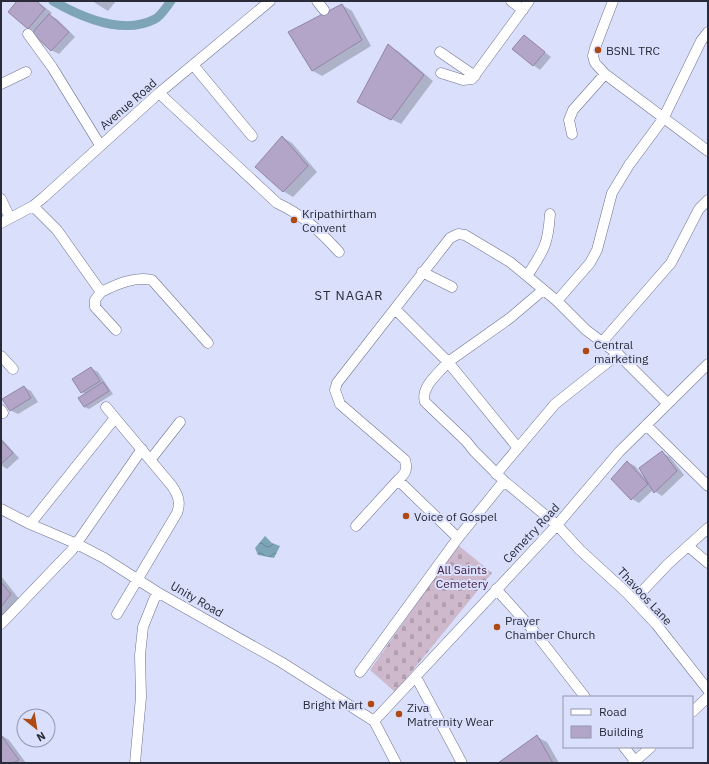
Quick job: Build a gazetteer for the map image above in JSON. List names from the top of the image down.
{
  "streets": {
    "street": [
      "Avenue Road",
      "Cemetry Road",
      "Thavoos Lane",
      "Unity Road"
    ]
  },
  "crossings": [
    ["Cemetry Road", "Thavoos Lane"],
    ["Cemetry Road", "Unity Road"]
  ],
  "districts": ["ST NAGAR"],
  "parks": ["All Saints Cemetery"],
  "places": [
    "BSNL TRC",
    "Kripathirtham Convent",
    "Central marketing",
    "Voice of Gospel",
    "Prayer Chamber Church",
    "Bright Mart",
    "Ziva Matrernity Wear"
  ],
  "legend": ["Road", "Building"],
  "north": "bottom right"
}
